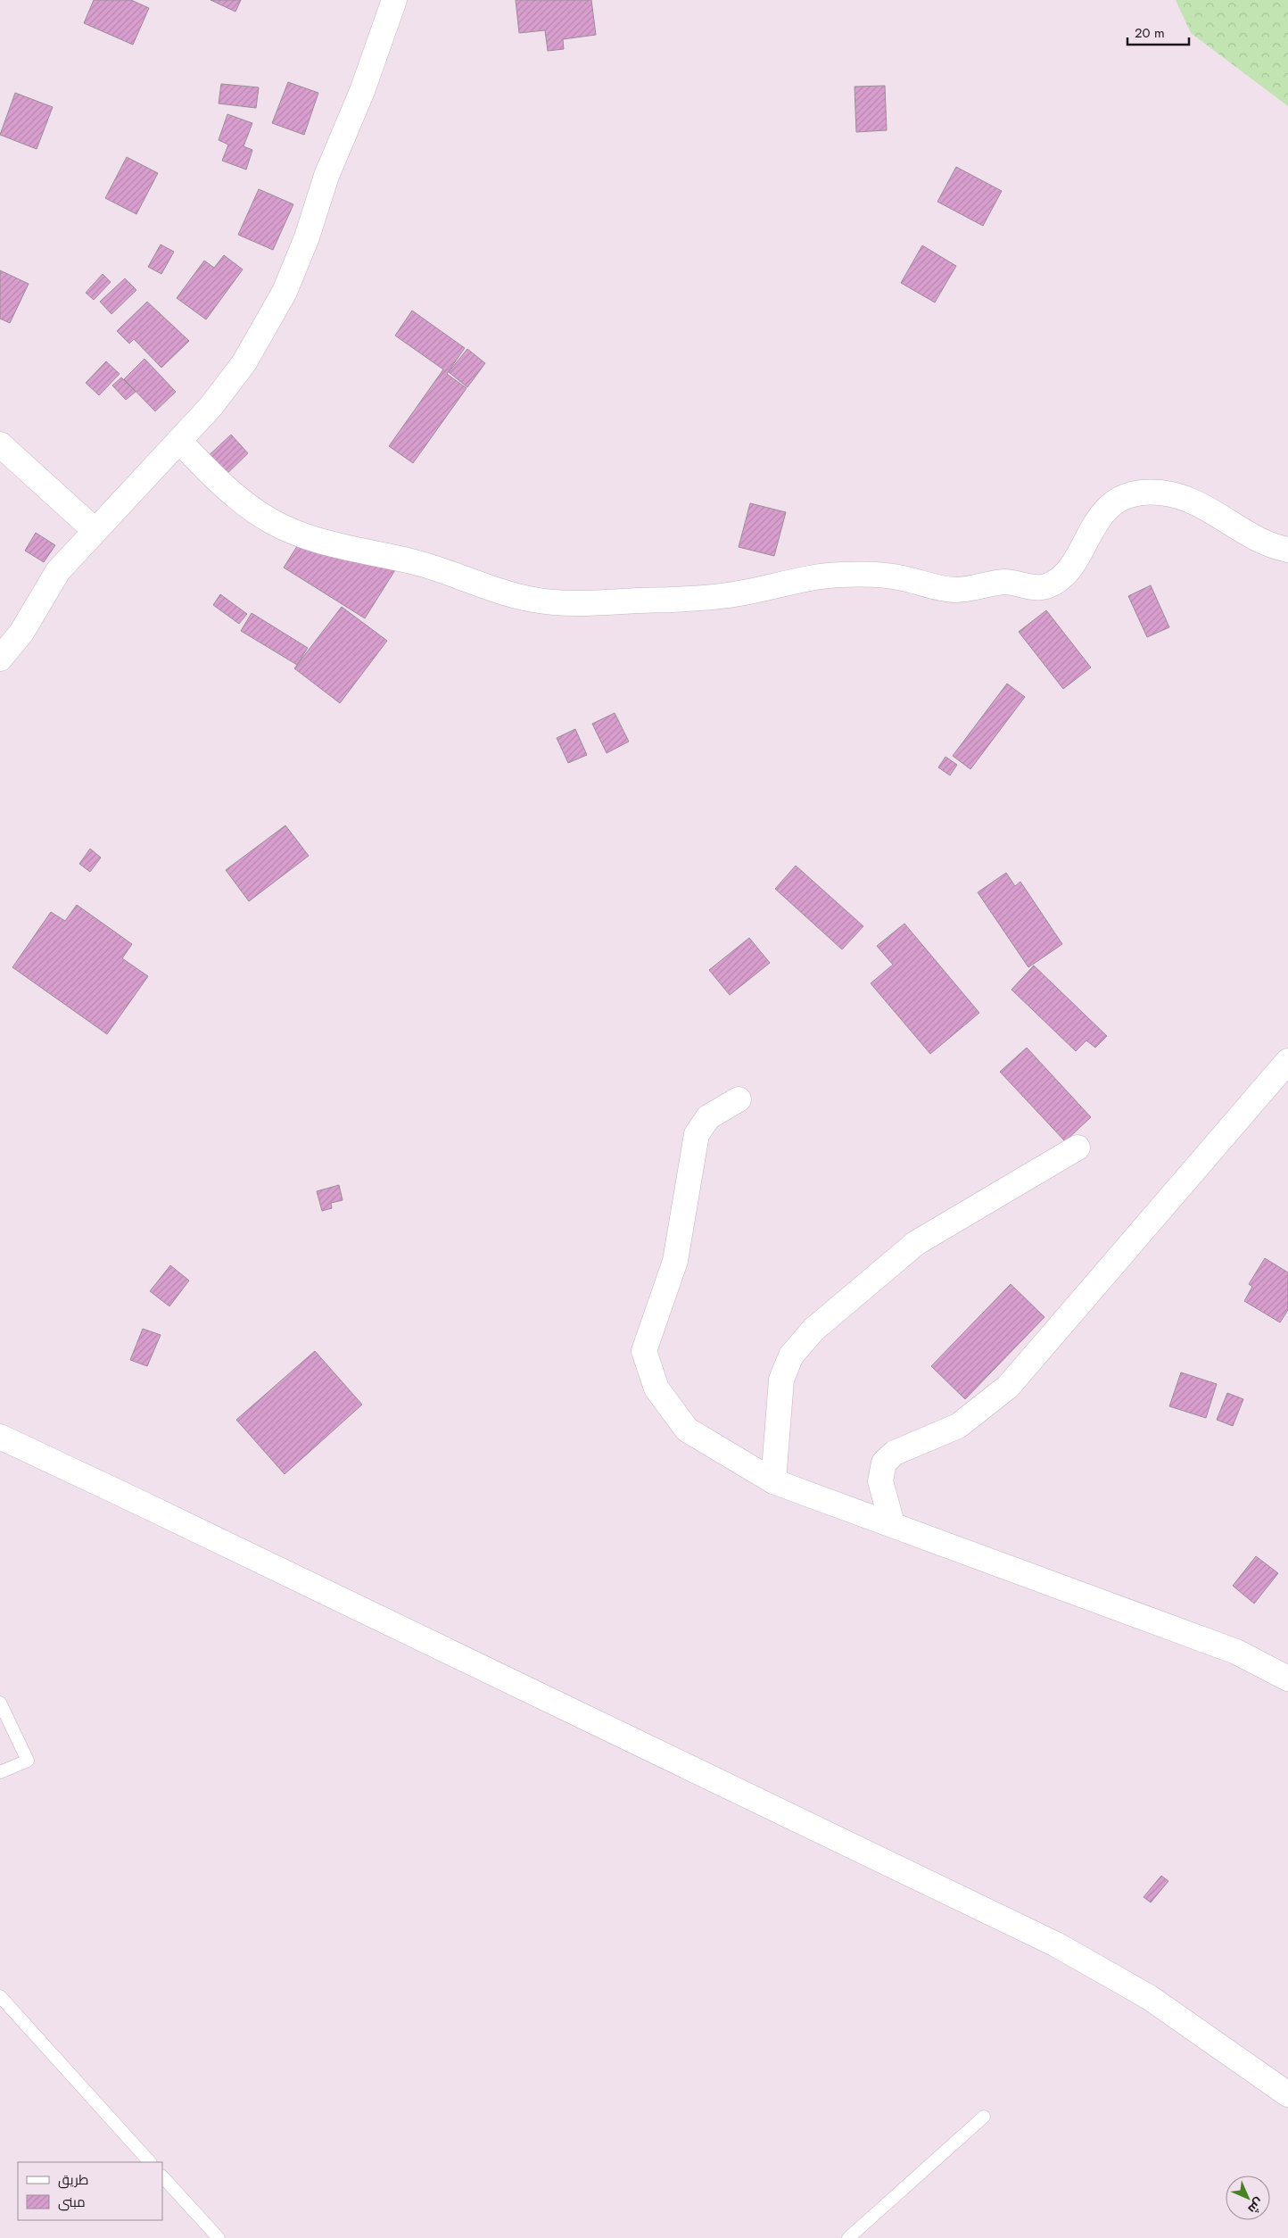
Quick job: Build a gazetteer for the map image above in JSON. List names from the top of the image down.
{
  "legend": ["طريق", "مبنى"],
  "scale_bar": "20 m",
  "north": "bottom right"
}
